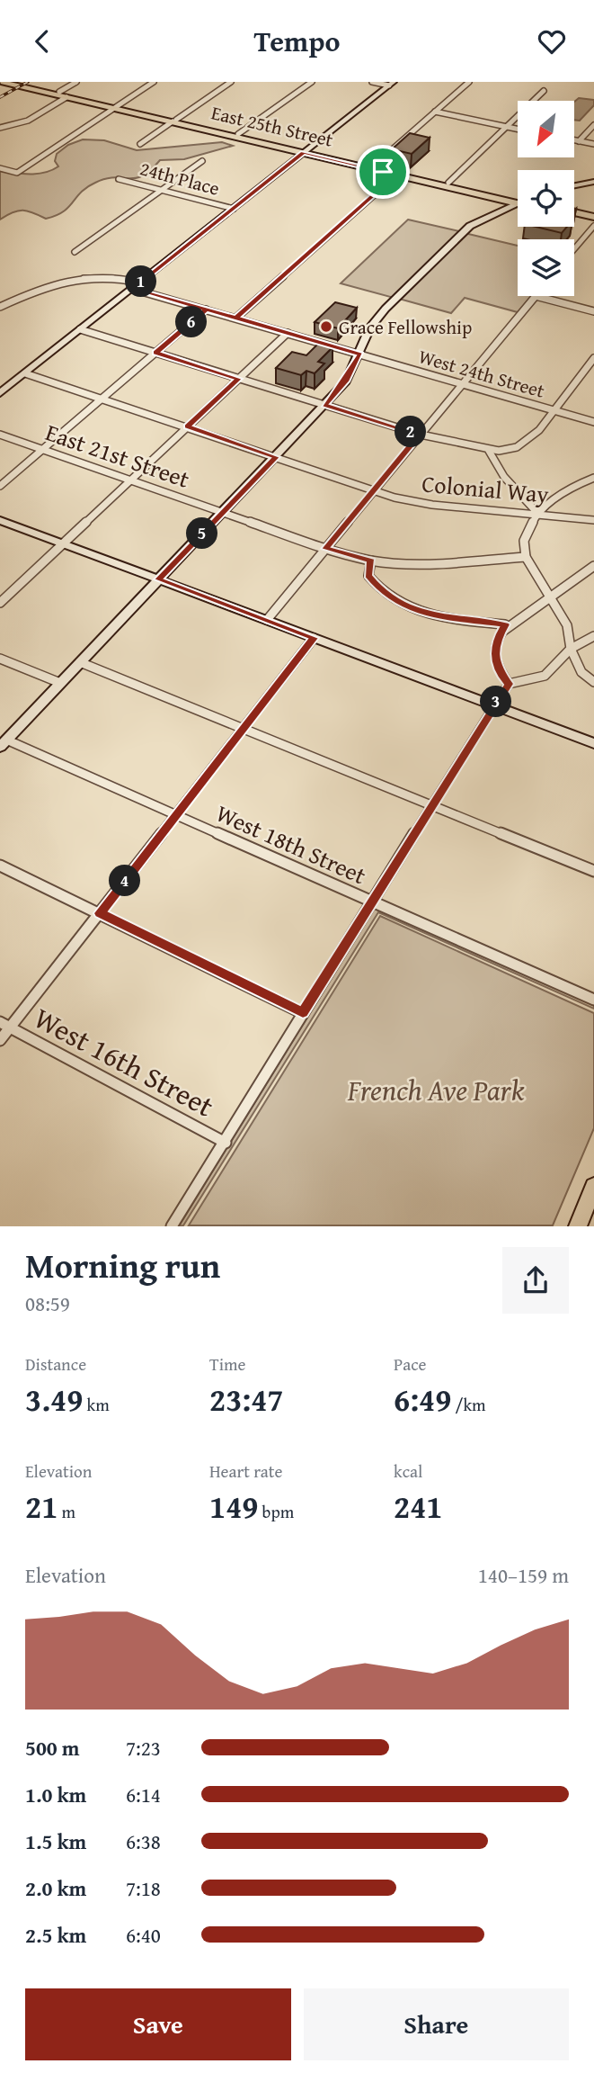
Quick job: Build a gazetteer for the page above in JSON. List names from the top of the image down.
{
  "streets": {
    "main road": ["East 25th Street"],
    "street": [
      "24th Place",
      "West 24th Street",
      "East 21st Street",
      "Colonial Way",
      "West 18th Street",
      "West 16th Street"
    ]
  },
  "parks": ["French Ave Park"],
  "places": ["Grace Fellowship"],
  "north": "bottom left",
  "page": {
    "header": "Tempo",
    "pins": [
      "1",
      "6",
      "2",
      "5",
      "3",
      "4"
    ],
    "heading": ["Morning run", "08:59"],
    "stats": [
      ["Distance", "3.49 km"],
      ["Time", "23:47"],
      ["Pace", "6:49 /km"],
      ["Elevation", "21 m"],
      ["Heart rate", "149 bpm"],
      ["kcal", "241"]
    ],
    "chart": ["Elevation", "140–159 m"],
    "list": [
      {
        "name": "500 m",
        "note": "7:23"
      },
      {
        "name": "1.0 km",
        "note": "6:14"
      },
      {
        "name": "1.5 km",
        "note": "6:38"
      },
      {
        "name": "2.0 km",
        "note": "7:18"
      },
      {
        "name": "2.5 km",
        "note": "6:40"
      }
    ],
    "buttons": ["Save", "Share"]
  }
}
